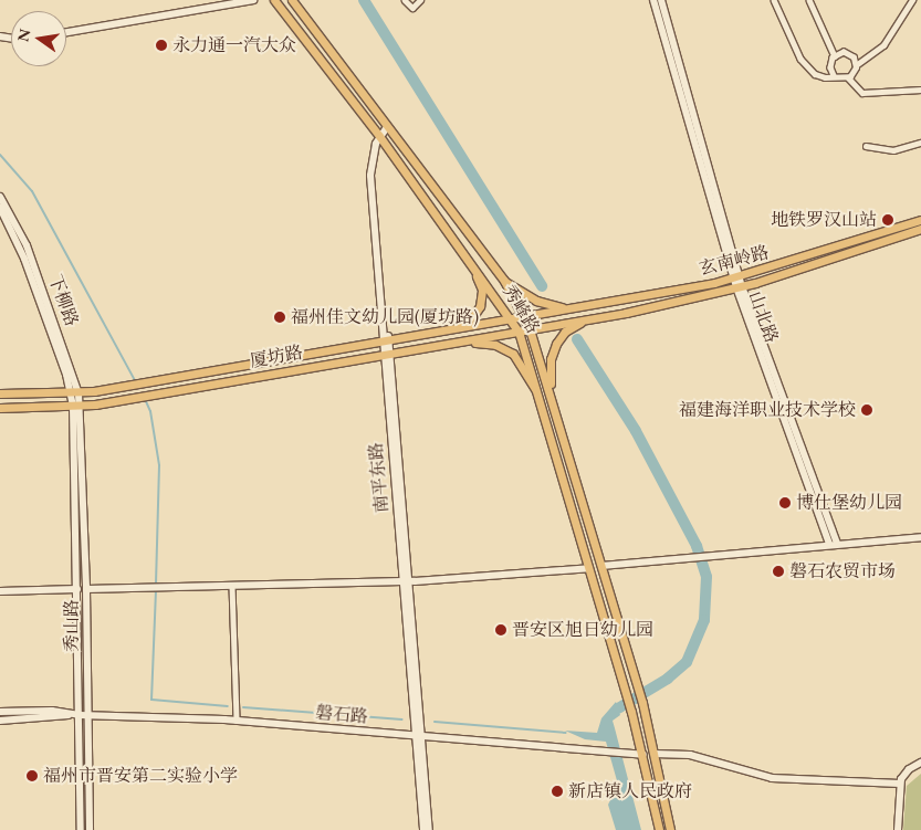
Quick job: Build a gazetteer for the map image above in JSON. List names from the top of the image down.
{
  "streets": {
    "main road": [
      "玄南岭路",
      "下柳路",
      "秀峰路",
      "山北路",
      "厦坊路",
      "南平东路",
      "秀山路",
      "磐石路"
    ]
  },
  "crossings": [
    ["玄南岭路", "山北路"],
    ["玄南岭路", "厦坊路"],
    ["下柳路", "厦坊路"],
    ["下柳路", "秀山路"],
    ["秀峰路", "厦坊路"],
    ["秀峰路", "南平东路"],
    ["秀峰路", "磐石路"],
    ["厦坊路", "南平东路"],
    ["南平东路", "磐石路"],
    ["秀山路", "磐石路"]
  ],
  "places": [
    "永力通一汽大众",
    "地铁罗汉山站",
    "福州佳文幼儿园(厦坊路)",
    "福建海洋职业技术学校",
    "博仕堡幼儿园",
    "磐石农贸市场",
    "晋安区旭日幼儿园",
    "福州市晋安第二实验小学",
    "新店镇人民政府"
  ],
  "north": "left"
}
